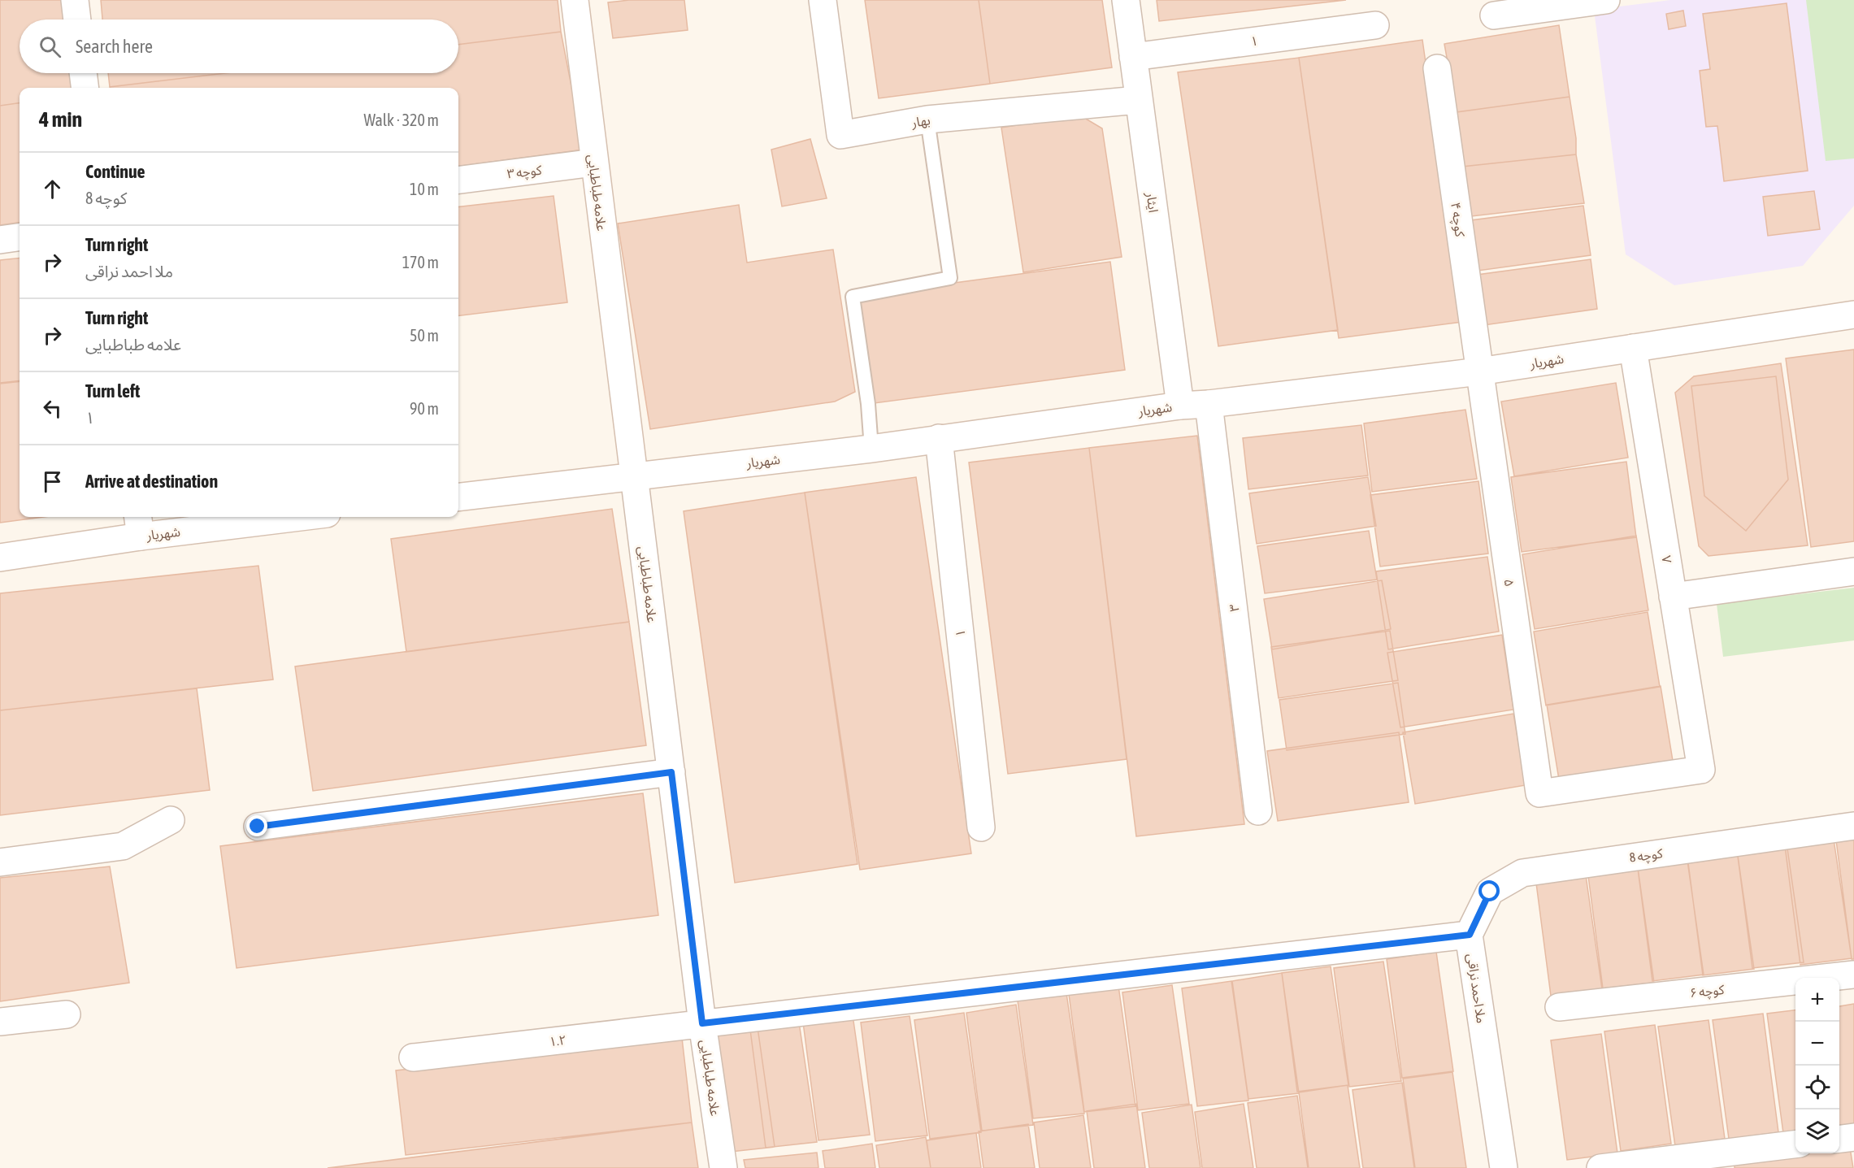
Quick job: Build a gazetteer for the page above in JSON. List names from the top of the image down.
{
  "streets": {
    "street": [
      "۱",
      "بهار",
      "کوچه ۳",
      "علامه طباطبایی",
      "ایثار",
      "کوچه ۴",
      "شهریار",
      "۷",
      "۵",
      "۳",
      "کوچه 8",
      "ملا احمد نراقی",
      "کوچه ۶",
      "۱.۲"
    ]
  },
  "crossings": [
    ["۱", "ایثار"],
    ["۱", "شهریار"],
    ["بهار", "ایثار"],
    ["کوچه ۳", "علامه طباطبایی"],
    ["علامه طباطبایی", "شهریار"],
    ["علامه طباطبایی", "ملا احمد نراقی"],
    ["علامه طباطبایی", "۱.۲"],
    ["ایثار", "شهریار"],
    ["کوچه ۴", "شهریار"],
    ["کوچه ۴", "۵"],
    ["شهریار", "۷"],
    ["شهریار", "۵"],
    ["شهریار", "۳"],
    ["۷", "۵"],
    ["کوچه 8", "ملا احمد نراقی"],
    ["ملا احمد نراقی", "۱.۲"]
  ],
  "page": {
    "search": "Search here",
    "heading": ["4 min", "Walk · 320 m"],
    "list": [
      ["Continue", "کوچه 8", "10 m"],
      ["Turn right", "ملا احمد نراقی", "170 m"],
      ["Turn right", "علامه طباطبایی", "50 m"],
      ["Turn left", "۱", "90 m"],
      "Arrive at destination"
    ],
    "map_buttons": ["+", "−"]
  }
}
